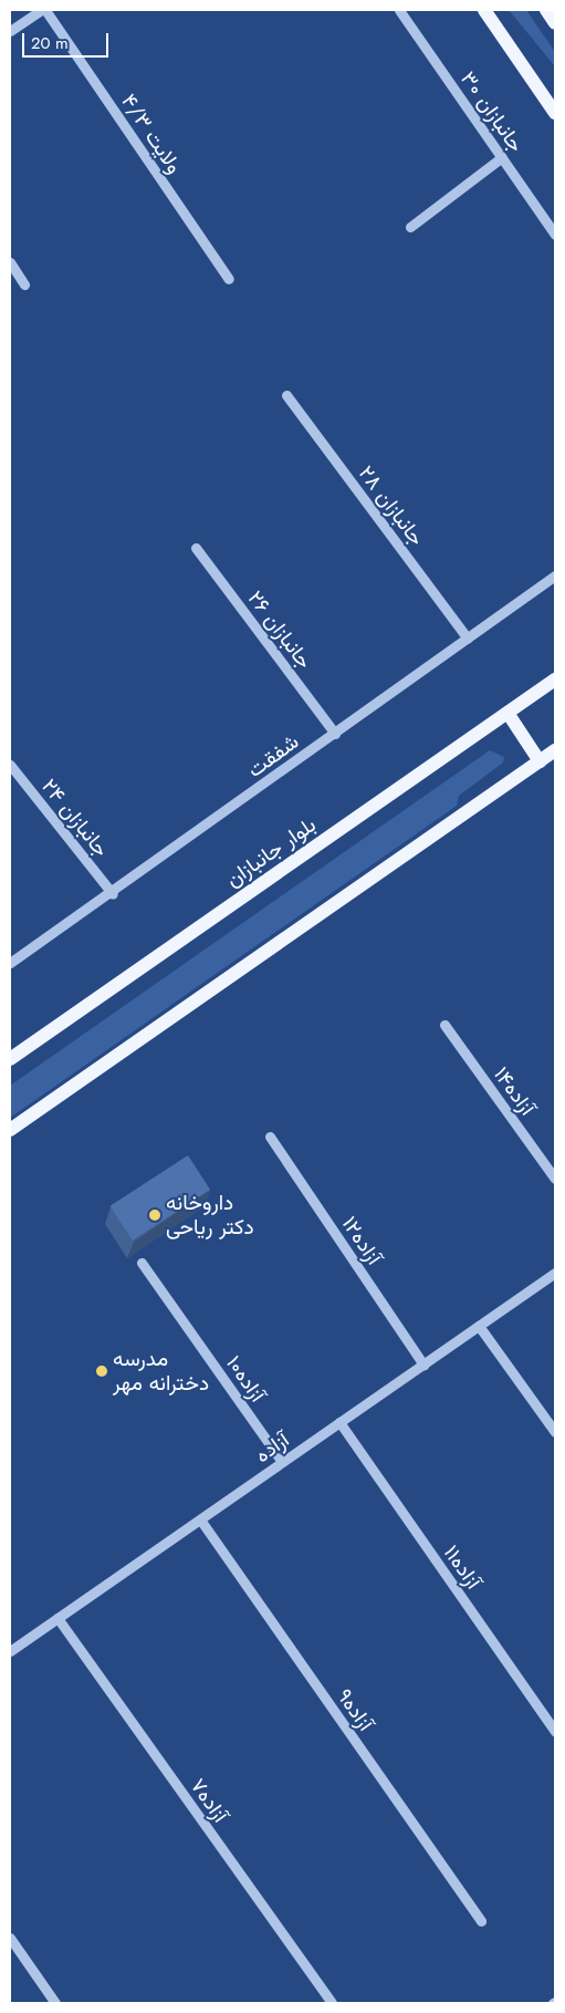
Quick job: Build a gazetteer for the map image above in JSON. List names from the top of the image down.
{
  "streets": {
    "main road": ["بلوار جانبازان"],
    "street": [
      "جانبازان ۳۰",
      "ولایت ۴/۳",
      "جانبازان ۲۸",
      "جانبازان ۲۶",
      "شفقت",
      "جانبازان ۲۴",
      "آزاده۱۴",
      "آزاده۱۲",
      "آزاده۱۰",
      "آزاده",
      "آزاده۱۱",
      "آزاده۹",
      "آزاده۷"
    ]
  },
  "crossings": [
    ["جانبازان ۲۸", "شفقت"],
    ["جانبازان ۲۶", "شفقت"],
    ["شفقت", "جانبازان ۲۴"],
    ["آزاده۱۲", "آزاده"],
    ["آزاده۱۰", "آزاده"],
    ["آزاده", "آزاده۱۱"],
    ["آزاده", "آزاده۹"],
    ["آزاده", "آزاده۷"]
  ],
  "places": ["داروخانه دکتر ریاحی", "مدرسه دخترانه مهر"],
  "scale_bar": "20 m"
}
